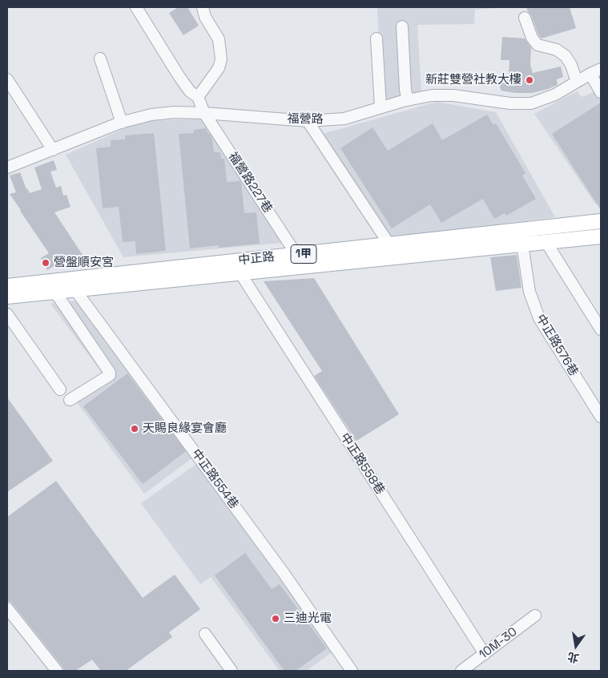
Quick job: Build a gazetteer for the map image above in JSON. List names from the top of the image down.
{
  "streets": {
    "main road": ["1甲", "中正路"],
    "street": [
      "福營路",
      "福營路227巷",
      "中正路576巷",
      "中正路558巷",
      "中正路554巷",
      "10M-30"
    ]
  },
  "crossings": [
    ["福營路", "福營路227巷"],
    ["福營路227巷", "中正路"],
    ["中正路", "中正路576巷"],
    ["中正路", "中正路558巷"],
    ["中正路", "中正路554巷"],
    ["中正路558巷", "10M-30"]
  ],
  "places": [
    "新莊雙營社教大樓",
    "營盤順安宮",
    "天賜良緣宴會廳",
    "三迪光電"
  ],
  "north": "bottom"
}
